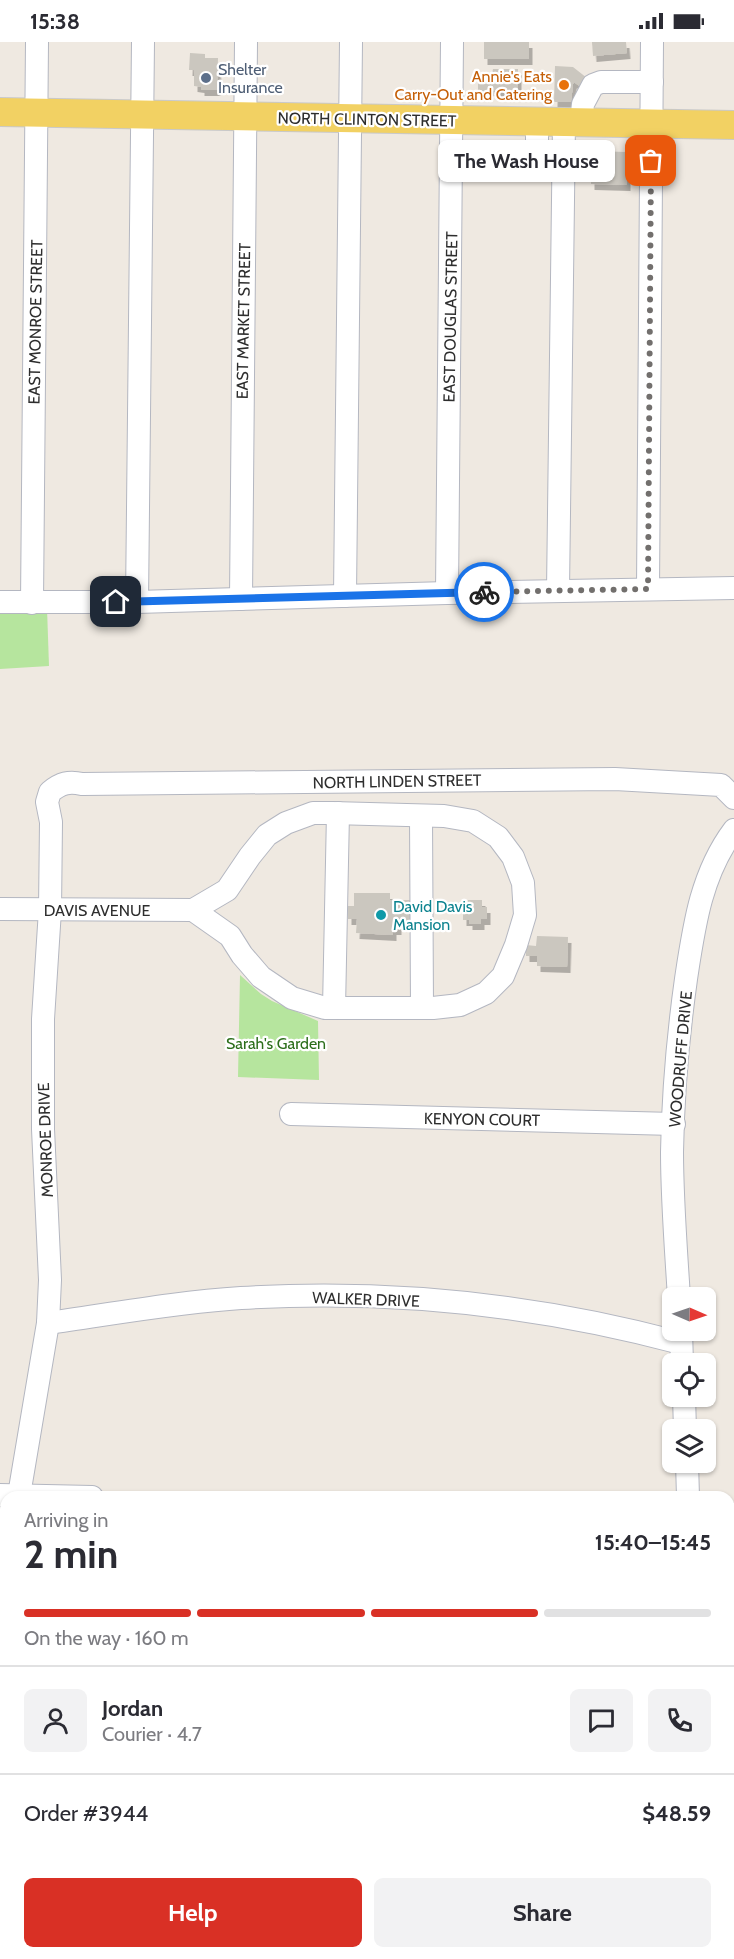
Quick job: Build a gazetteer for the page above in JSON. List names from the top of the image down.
{
  "streets": {
    "main road": ["NORTH CLINTON STREET"],
    "street": [
      "EAST DOUGLAS STREET",
      "EAST MARKET STREET",
      "EAST MONROE STREET",
      "NORTH LINDEN STREET",
      "DAVIS AVENUE",
      "WOODRUFF DRIVE",
      "KENYON COURT",
      "MONROE DRIVE",
      "WALKER DRIVE"
    ]
  },
  "crossings": [
    ["NORTH CLINTON STREET", "EAST DOUGLAS STREET"],
    ["NORTH CLINTON STREET", "EAST MARKET STREET"],
    ["NORTH CLINTON STREET", "EAST MONROE STREET"],
    ["NORTH LINDEN STREET", "MONROE DRIVE"],
    ["DAVIS AVENUE", "MONROE DRIVE"],
    ["WOODRUFF DRIVE", "KENYON COURT"],
    ["MONROE DRIVE", "WALKER DRIVE"]
  ],
  "parks": ["Sarah's Garden"],
  "places": [
    "Shelter Insurance",
    "Annie's Eats Carry-Out and Catering",
    "The Wash House",
    "David Davis Mansion"
  ],
  "north": "right",
  "page": {
    "status": "15:38",
    "bubble": "The Wash House",
    "heading": ["2 min", "Arriving in", "15:40–15:45"],
    "panel": [
      "Jordan",
      "Courier · 4.7",
      "Order #3944",
      "$48.59"
    ],
    "bar": "On the way · 160 m",
    "buttons": ["Help", "Share"]
  }
}
